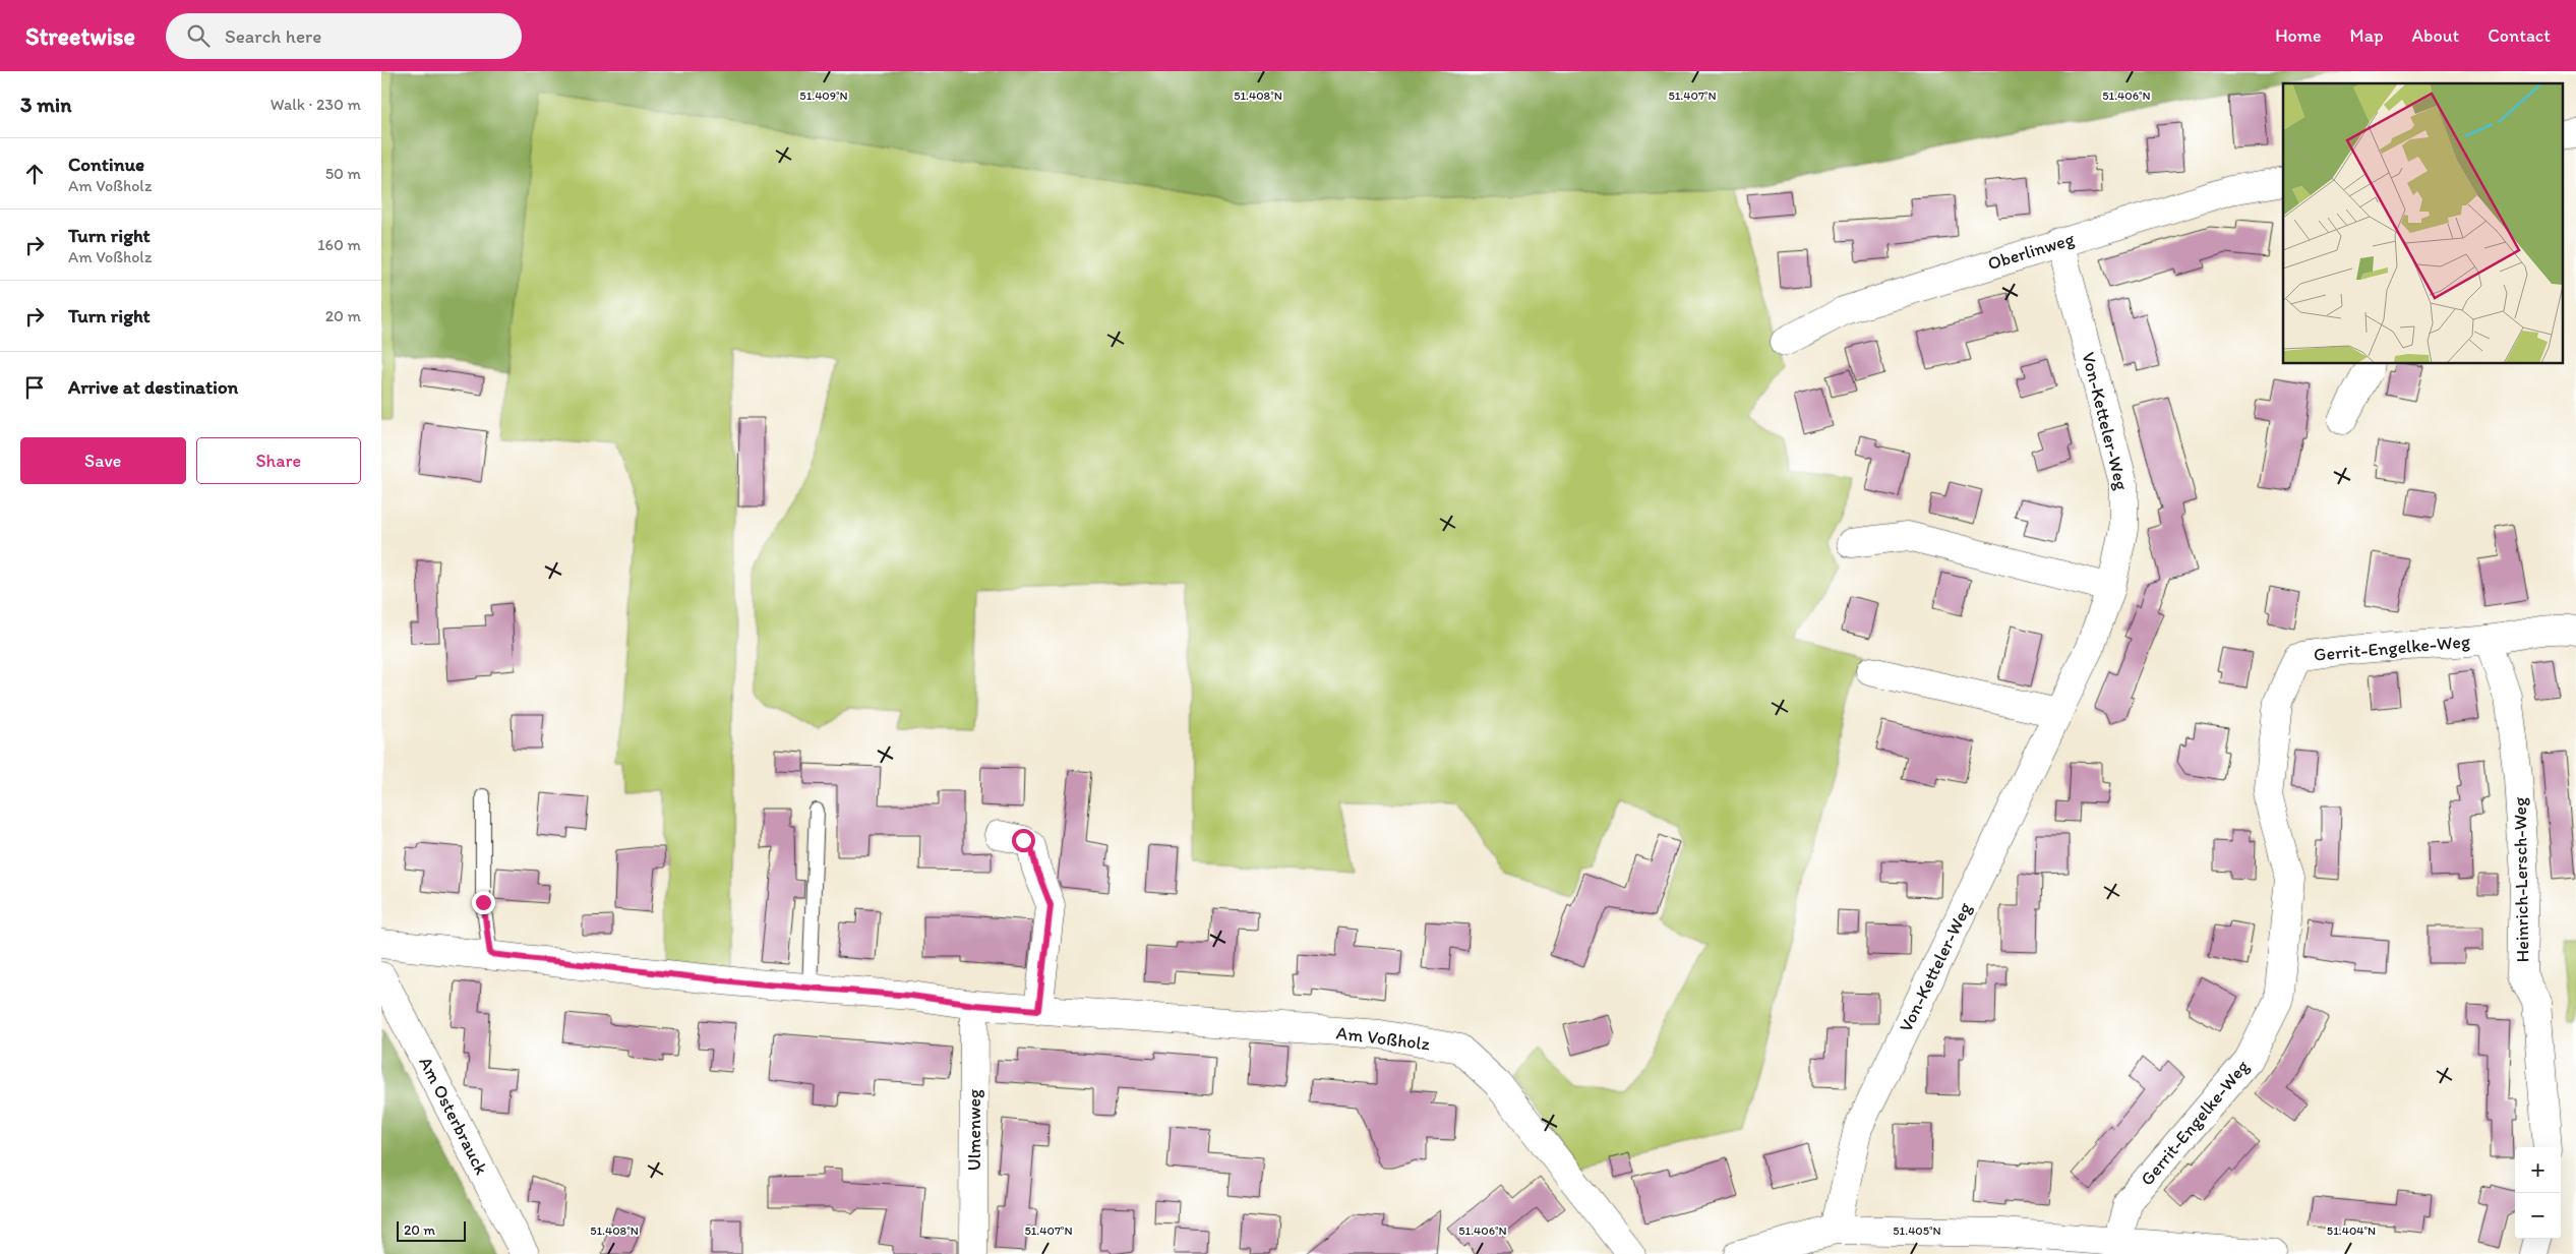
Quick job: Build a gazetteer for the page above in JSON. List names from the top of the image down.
{
  "streets": {
    "street": [
      "Oberlinweg",
      "Von-Ketteler-Weg",
      "Gerrit-Engelke-Weg",
      "Heinrich-Lersch-Weg",
      "Am Voßholz",
      "Am Osterbrauck",
      "Ulmenweg"
    ]
  },
  "crossings": [
    ["Oberlinweg", "Von-Ketteler-Weg"],
    ["Gerrit-Engelke-Weg", "Heinrich-Lersch-Weg"],
    ["Am Voßholz", "Ulmenweg"]
  ],
  "scale_bar": "20 m",
  "page": {
    "header": "Streetwise",
    "search": "Search here",
    "nav": [
      "Home",
      "Map",
      "About",
      "Contact"
    ],
    "heading": ["3 min", "Walk · 230 m"],
    "list": [
      ["Continue", "Am Voßholz", "50 m"],
      ["Turn right", "Am Voßholz", "160 m"],
      ["Turn right", "20 m"],
      "Arrive at destination"
    ],
    "buttons": ["Save", "Share"],
    "map_buttons": ["+", "−"],
    "scale": "20 m"
  },
  "coordinates": [
    "51.409°N",
    "51.408°N",
    "51.407°N",
    "51.406°N",
    "51.405°N",
    "51.404°N"
  ]
}
